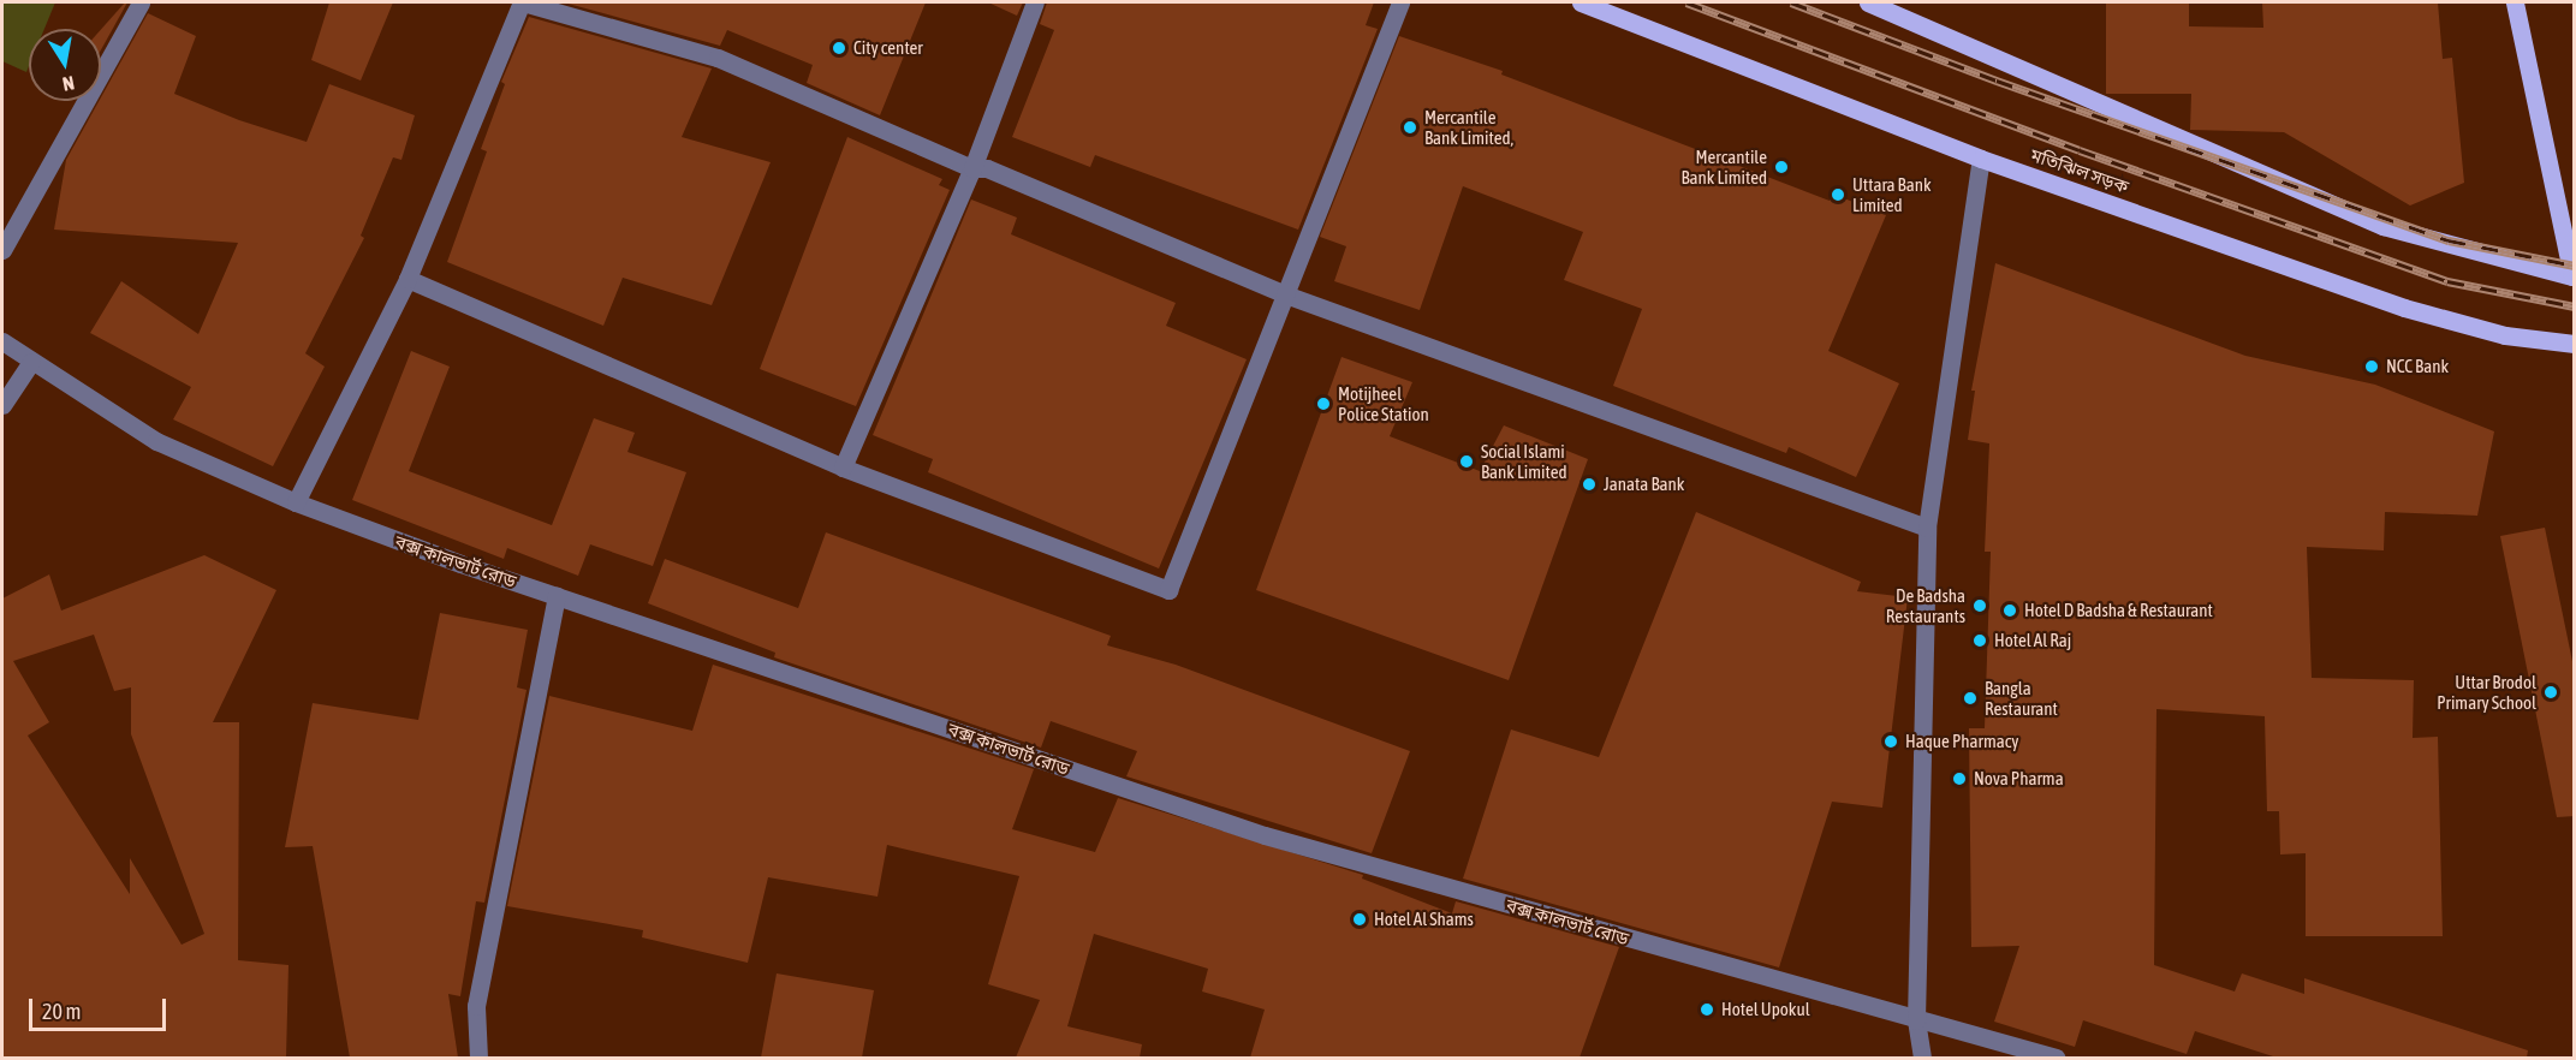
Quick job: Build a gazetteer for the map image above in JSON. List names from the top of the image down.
{
  "streets": {
    "main road": ["মতিঝিল সড়ক"],
    "street": ["বক্স কালভার্ট রোড"]
  },
  "places": [
    "City center",
    "Mercantile Bank Limited,",
    "Mercantile Bank Limited",
    "Uttara Bank Limited",
    "NCC Bank",
    "Motijheel Police Station",
    "Social Islami Bank Limited",
    "Janata Bank",
    "De Badsha Restaurants",
    "Hotel D Badsha & Restaurant",
    "Hotel Al Raj",
    "Uttar Brodol Primary School",
    "Bangla Restaurant",
    "Haque Pharmacy",
    "Nova Pharma",
    "Hotel Al Shams",
    "Hotel Upokul"
  ],
  "scale_bar": "20 m",
  "north": "bottom"
}
